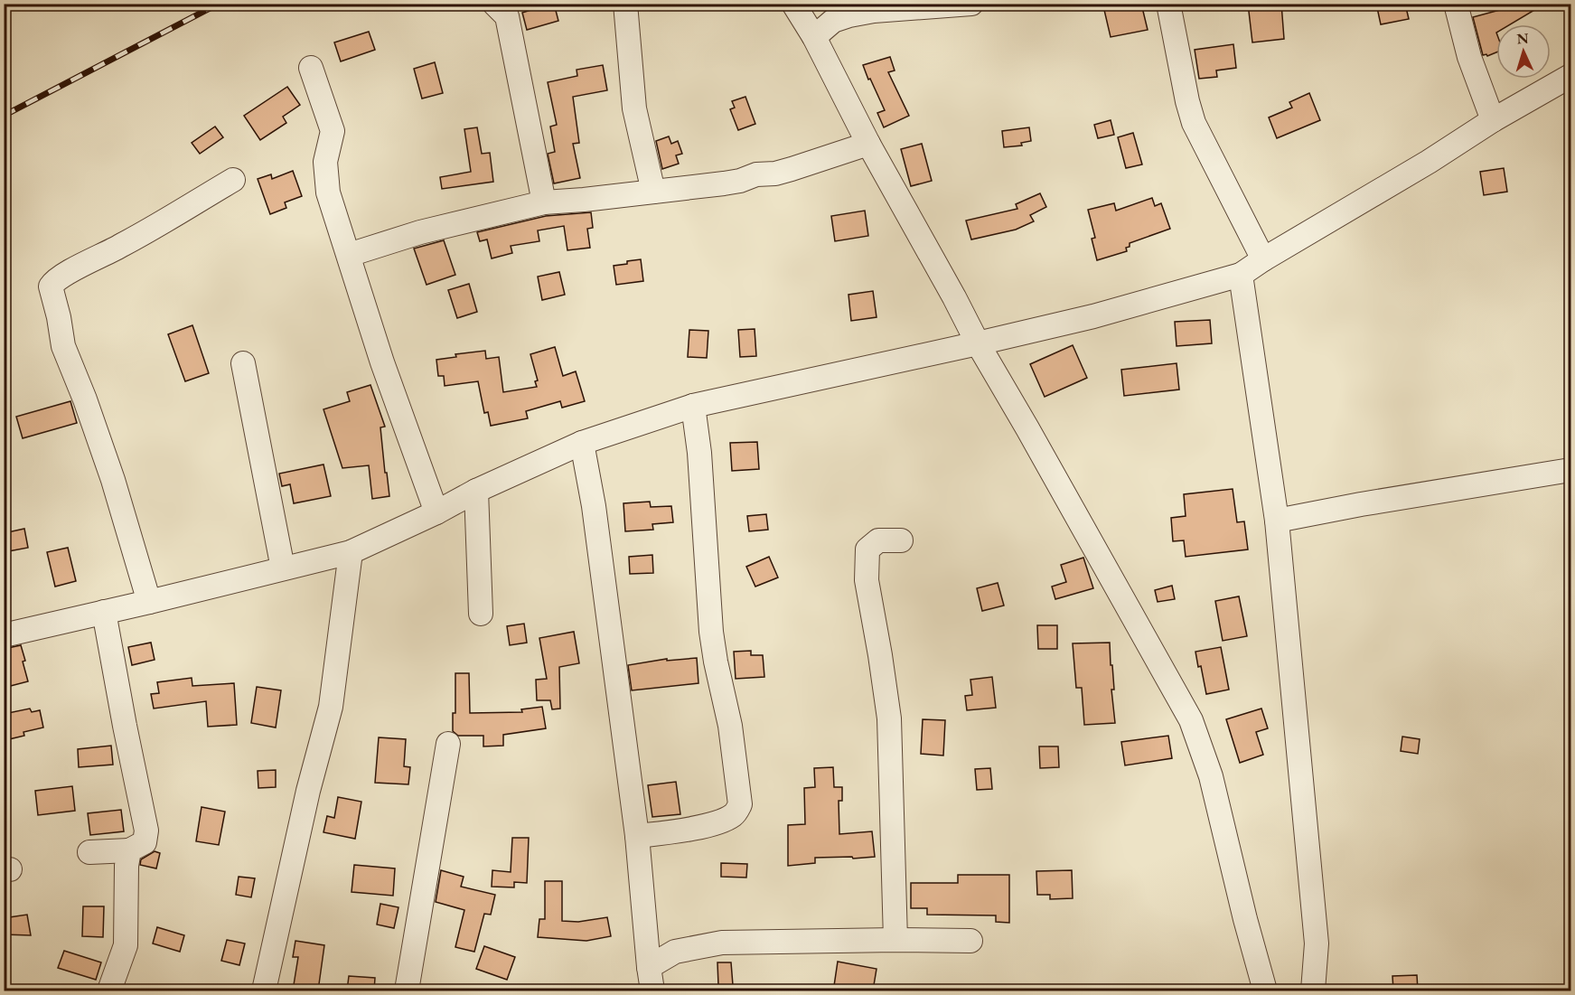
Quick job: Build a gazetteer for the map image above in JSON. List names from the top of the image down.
{
  "north": "top"
}
